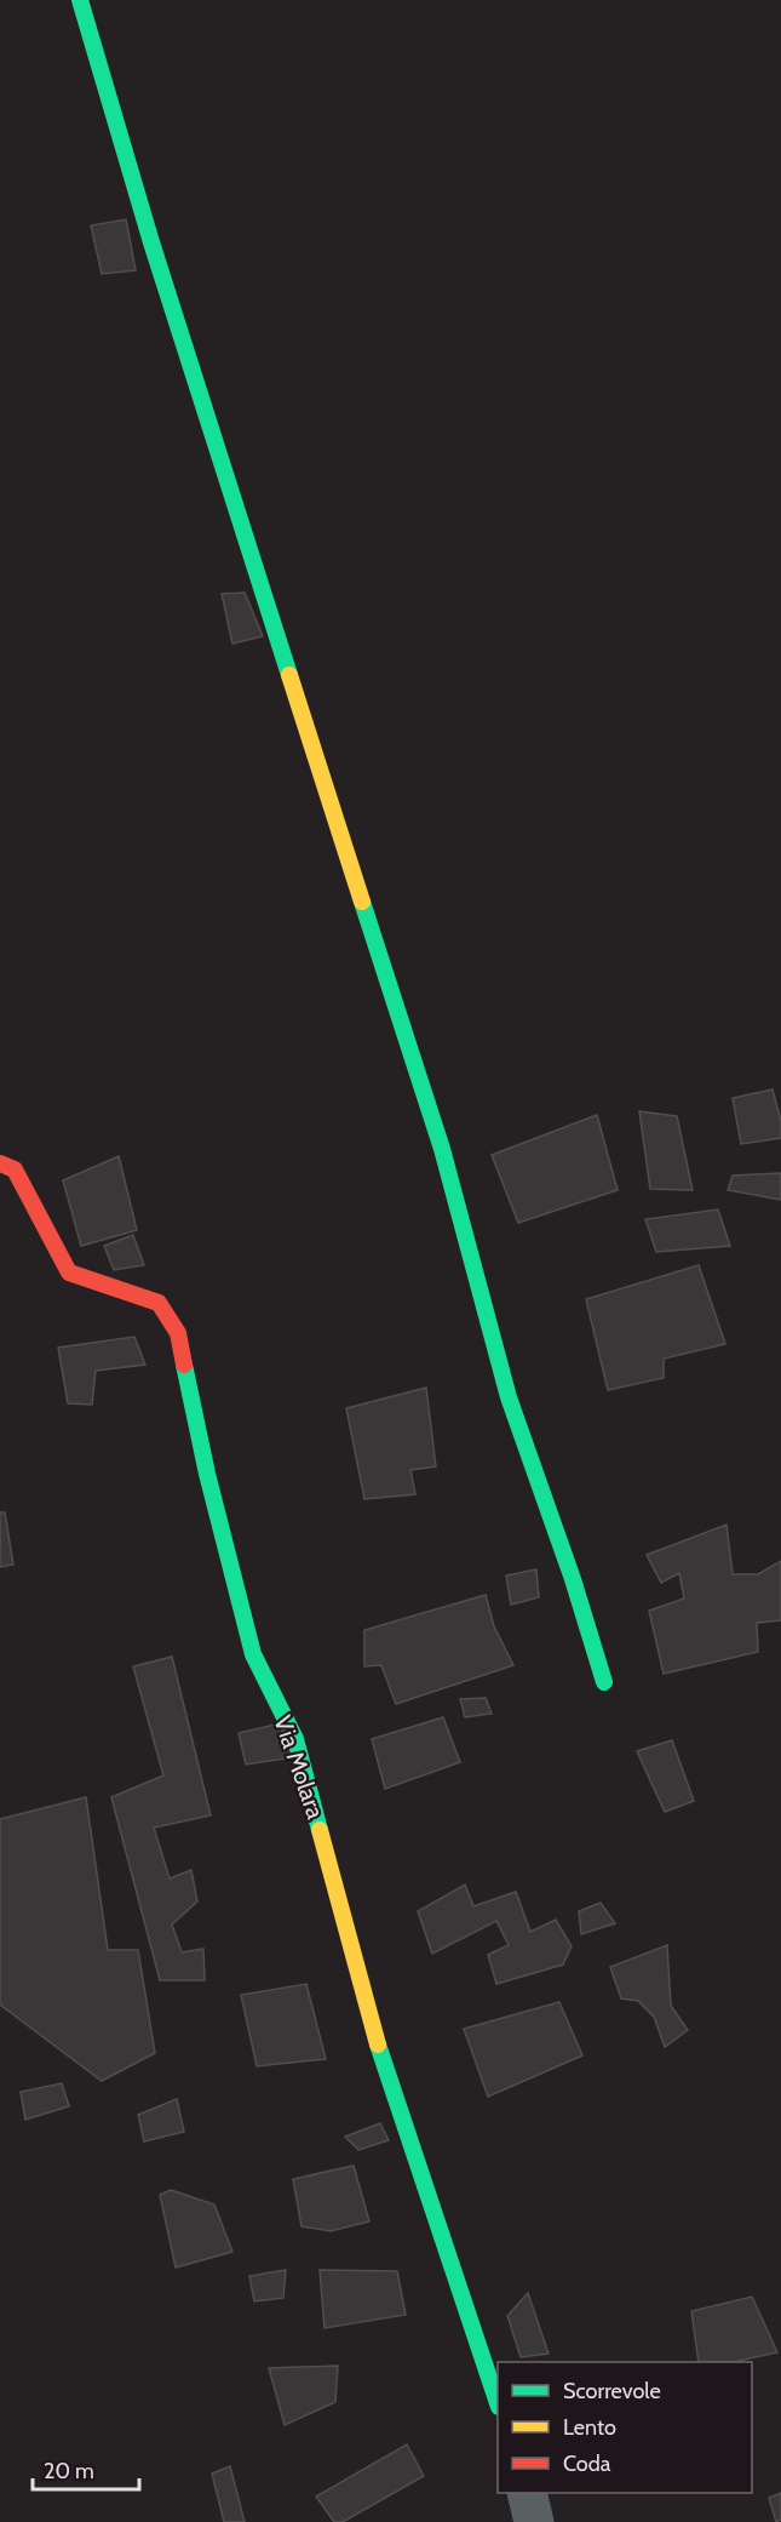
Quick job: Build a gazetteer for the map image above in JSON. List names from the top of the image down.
{
  "streets": {
    "street": ["Via Molara"]
  },
  "legend": ["Scorrevole", "Lento", "Coda"],
  "scale_bar": "20 m"
}
